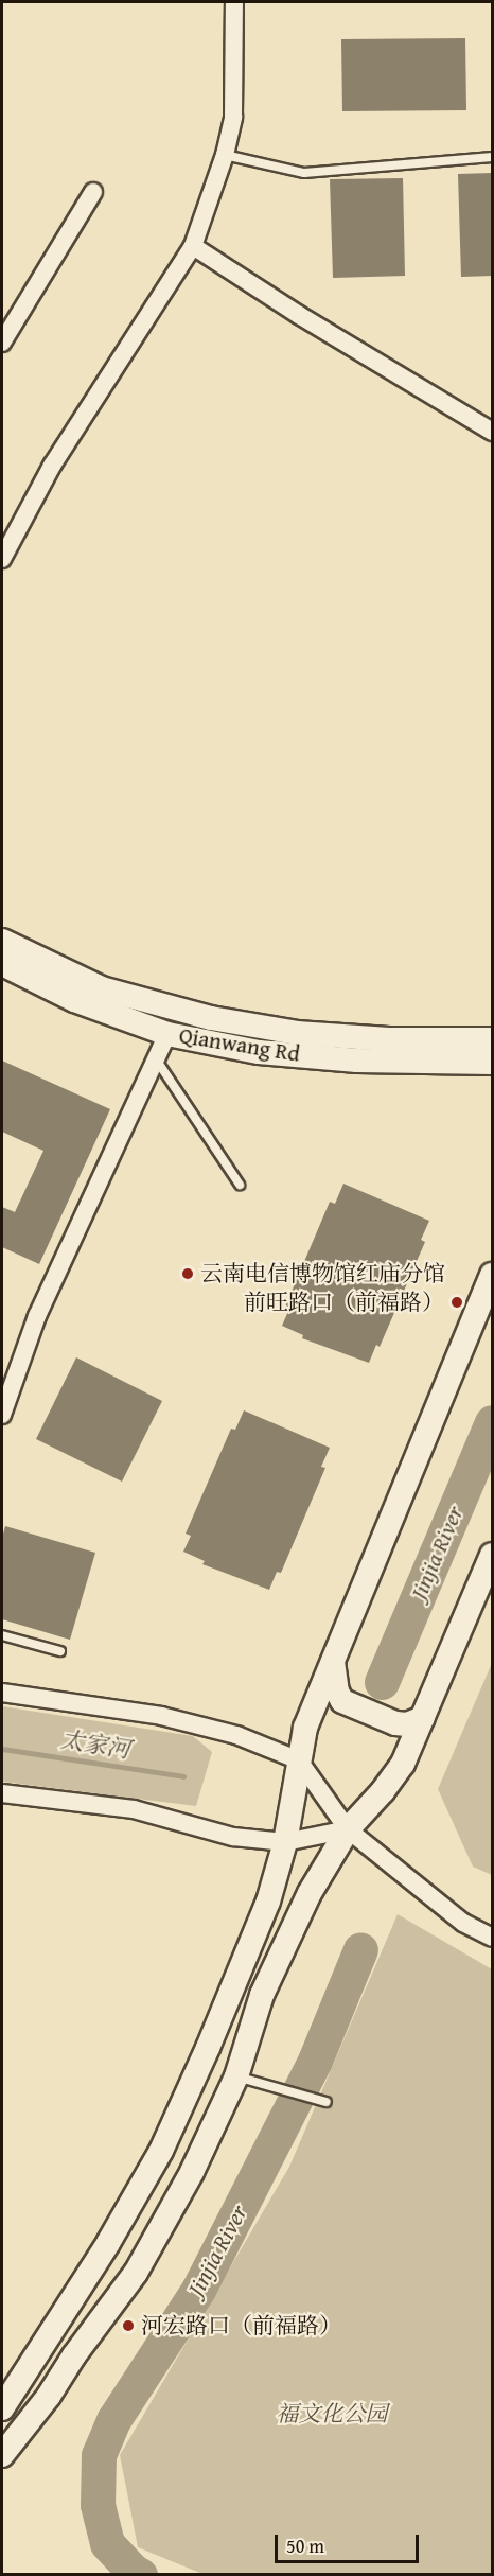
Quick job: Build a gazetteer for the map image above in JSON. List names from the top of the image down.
{
  "streets": {
    "street": ["Qianwang Rd"]
  },
  "water": ["Jinjia River", "太家河"],
  "parks": ["福文化公园"],
  "places": ["云南电信博物馆红庙分馆", "前旺路口（前福路）", "河宏路口（前福路）"],
  "scale_bar": "50 m"
}
